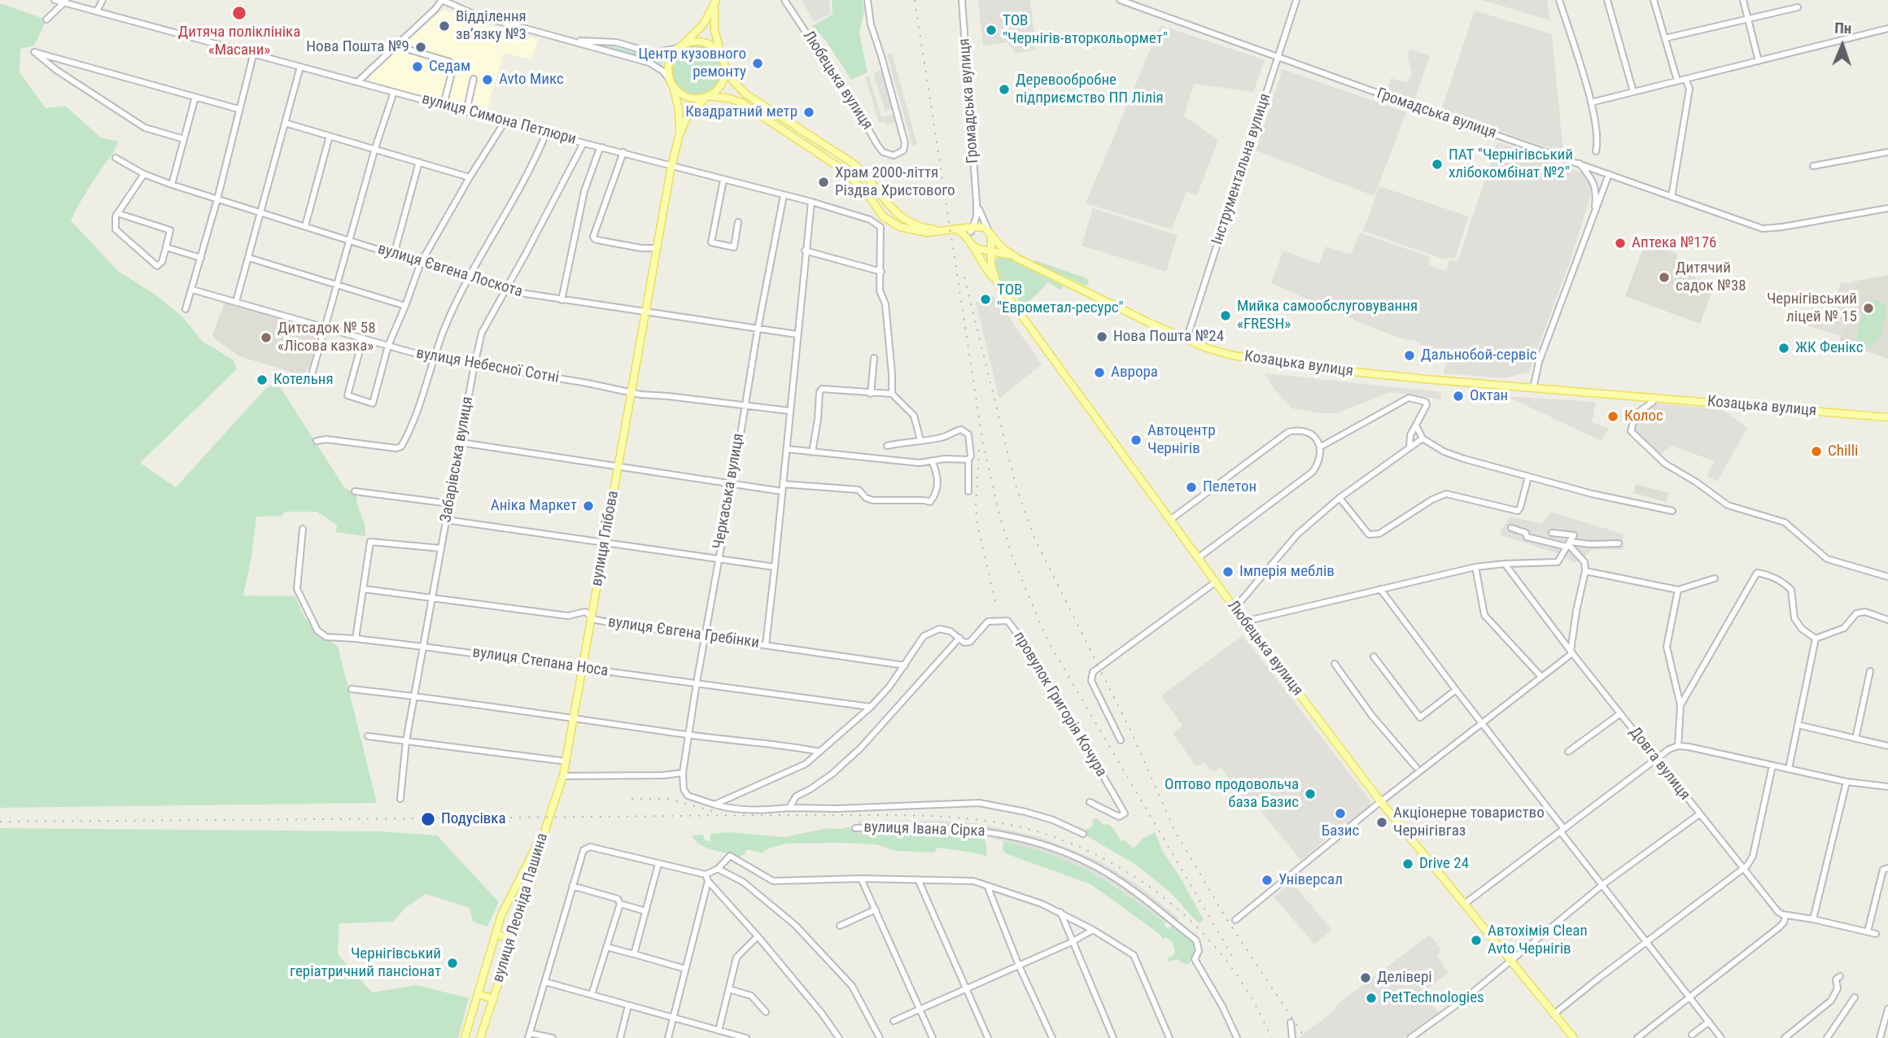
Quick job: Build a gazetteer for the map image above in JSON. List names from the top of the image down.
{
  "streets": {
    "main road": [
      "Любецька вулиця",
      "Козацька вулиця",
      "вулиця Глібова",
      "вулиця Леоніда Пашина"
    ],
    "street": [
      "Громадська вулиця",
      "вулиця Симона Петлюри",
      "Інструментальна вулиця",
      "вулиця Євгена Лоскота",
      "вулиця Небесної Сотні",
      "Забарівська вулиця",
      "Черкаська вулиця",
      "вулиця Євгена Гребінки",
      "вулиця Степана Носа",
      "провулок Григорія Кочура",
      "Довга вулиця",
      "вулиця Івана Сірка"
    ]
  },
  "crossings": [
    ["Любецька вулиця", "Козацька вулиця"],
    ["Громадська вулиця", "Інструментальна вулиця"],
    ["вулиця Симона Петлюри", "Забарівська вулиця"],
    ["вулиця Симона Петлюри", "Черкаська вулиця"],
    ["вулиця Симона Петлюри", "вулиця Глібова"],
    ["Інструментальна вулиця", "Козацька вулиця"],
    ["вулиця Євгена Лоскота", "Забарівська вулиця"],
    ["вулиця Євгена Лоскота", "Черкаська вулиця"],
    ["вулиця Євгена Лоскота", "вулиця Глібова"],
    ["вулиця Небесної Сотні", "Забарівська вулиця"],
    ["вулиця Небесної Сотні", "Черкаська вулиця"],
    ["вулиця Небесної Сотні", "вулиця Глібова"],
    ["Забарівська вулиця", "вулиця Євгена Гребінки"],
    ["Забарівська вулиця", "вулиця Степана Носа"],
    ["Черкаська вулиця", "вулиця Євгена Гребінки"],
    ["Черкаська вулиця", "вулиця Степана Носа"],
    ["вулиця Глібова", "вулиця Євгена Гребінки"],
    ["вулиця Глібова", "вулиця Степана Носа"],
    ["вулиця Глібова", "вулиця Леоніда Пашина"]
  ],
  "places": [
    "Дитяча поліклініка «Масани»",
    "Відділення зв’язку №3",
    "ТОВ \"Чернігів-вторкольормет\"",
    "Нова Пошта №9",
    "Центр кузовного ремонту",
    "Седам",
    "Avto Микс",
    "Деревообробне підприємство ПП Лілія",
    "Квадратний метр",
    "ПАТ \"Чернігівський хлібокомбінат №2\"",
    "Храм 2000-ліття Різдва Христового",
    "Аптека №176",
    "Дитячий садок №38",
    "ТОВ \"Еврометал-ресурс\"",
    "Чернігівський ліцей № 15",
    "Мийка самообслуговування «FRESH»",
    "Нова Пошта №24",
    "Дитсадок № 58 «Лісова казка»",
    "ЖК Фенікс",
    "Дальнобой-сервіс",
    "Аврора",
    "Котельня",
    "Октан",
    "Колос",
    "Автоцентр Чернігів",
    "Chilli",
    "Пелетон",
    "Аніка Маркет",
    "Імперія меблів",
    "Оптово продовольча база Базис",
    "Базис",
    "Подусівка",
    "Акціонерне товариство Чернігівгаз",
    "Drive 24",
    "Універсал",
    "Автохімія Clean Avto Чернігів",
    "Чернігівський геріатричний пансіонат",
    "Делівері",
    "PetTechnologies"
  ],
  "north": "top"
}
